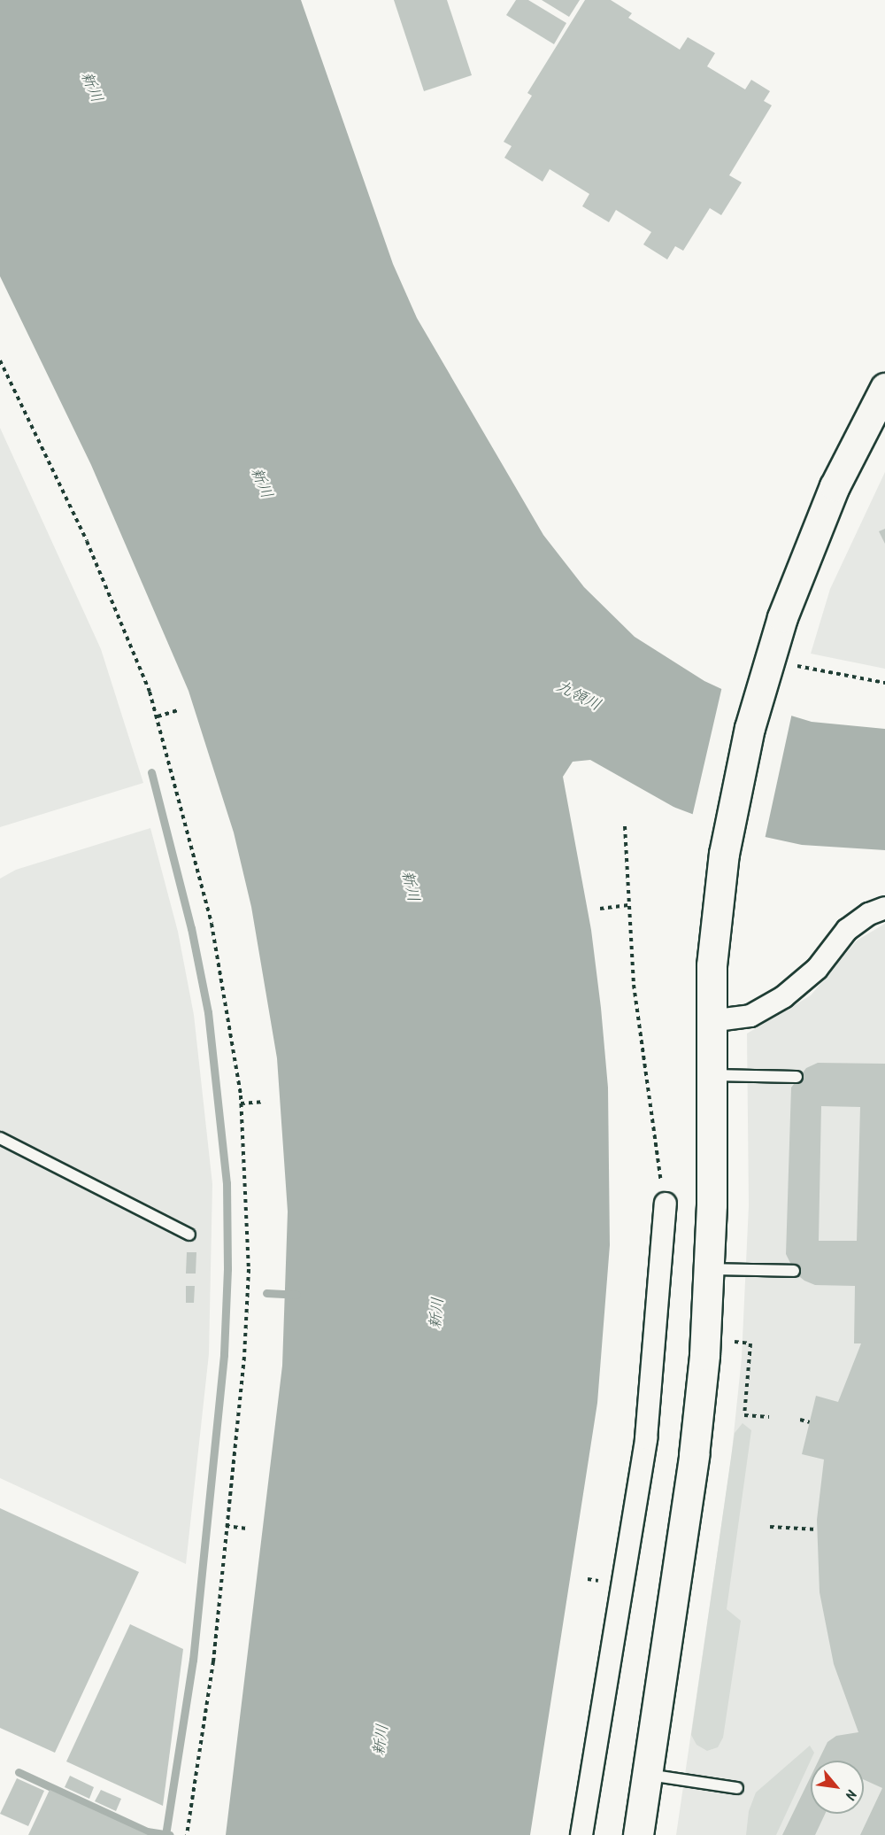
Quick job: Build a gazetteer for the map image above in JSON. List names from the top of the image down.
{
  "water": ["新川", "九領川"],
  "north": "bottom right"
}
